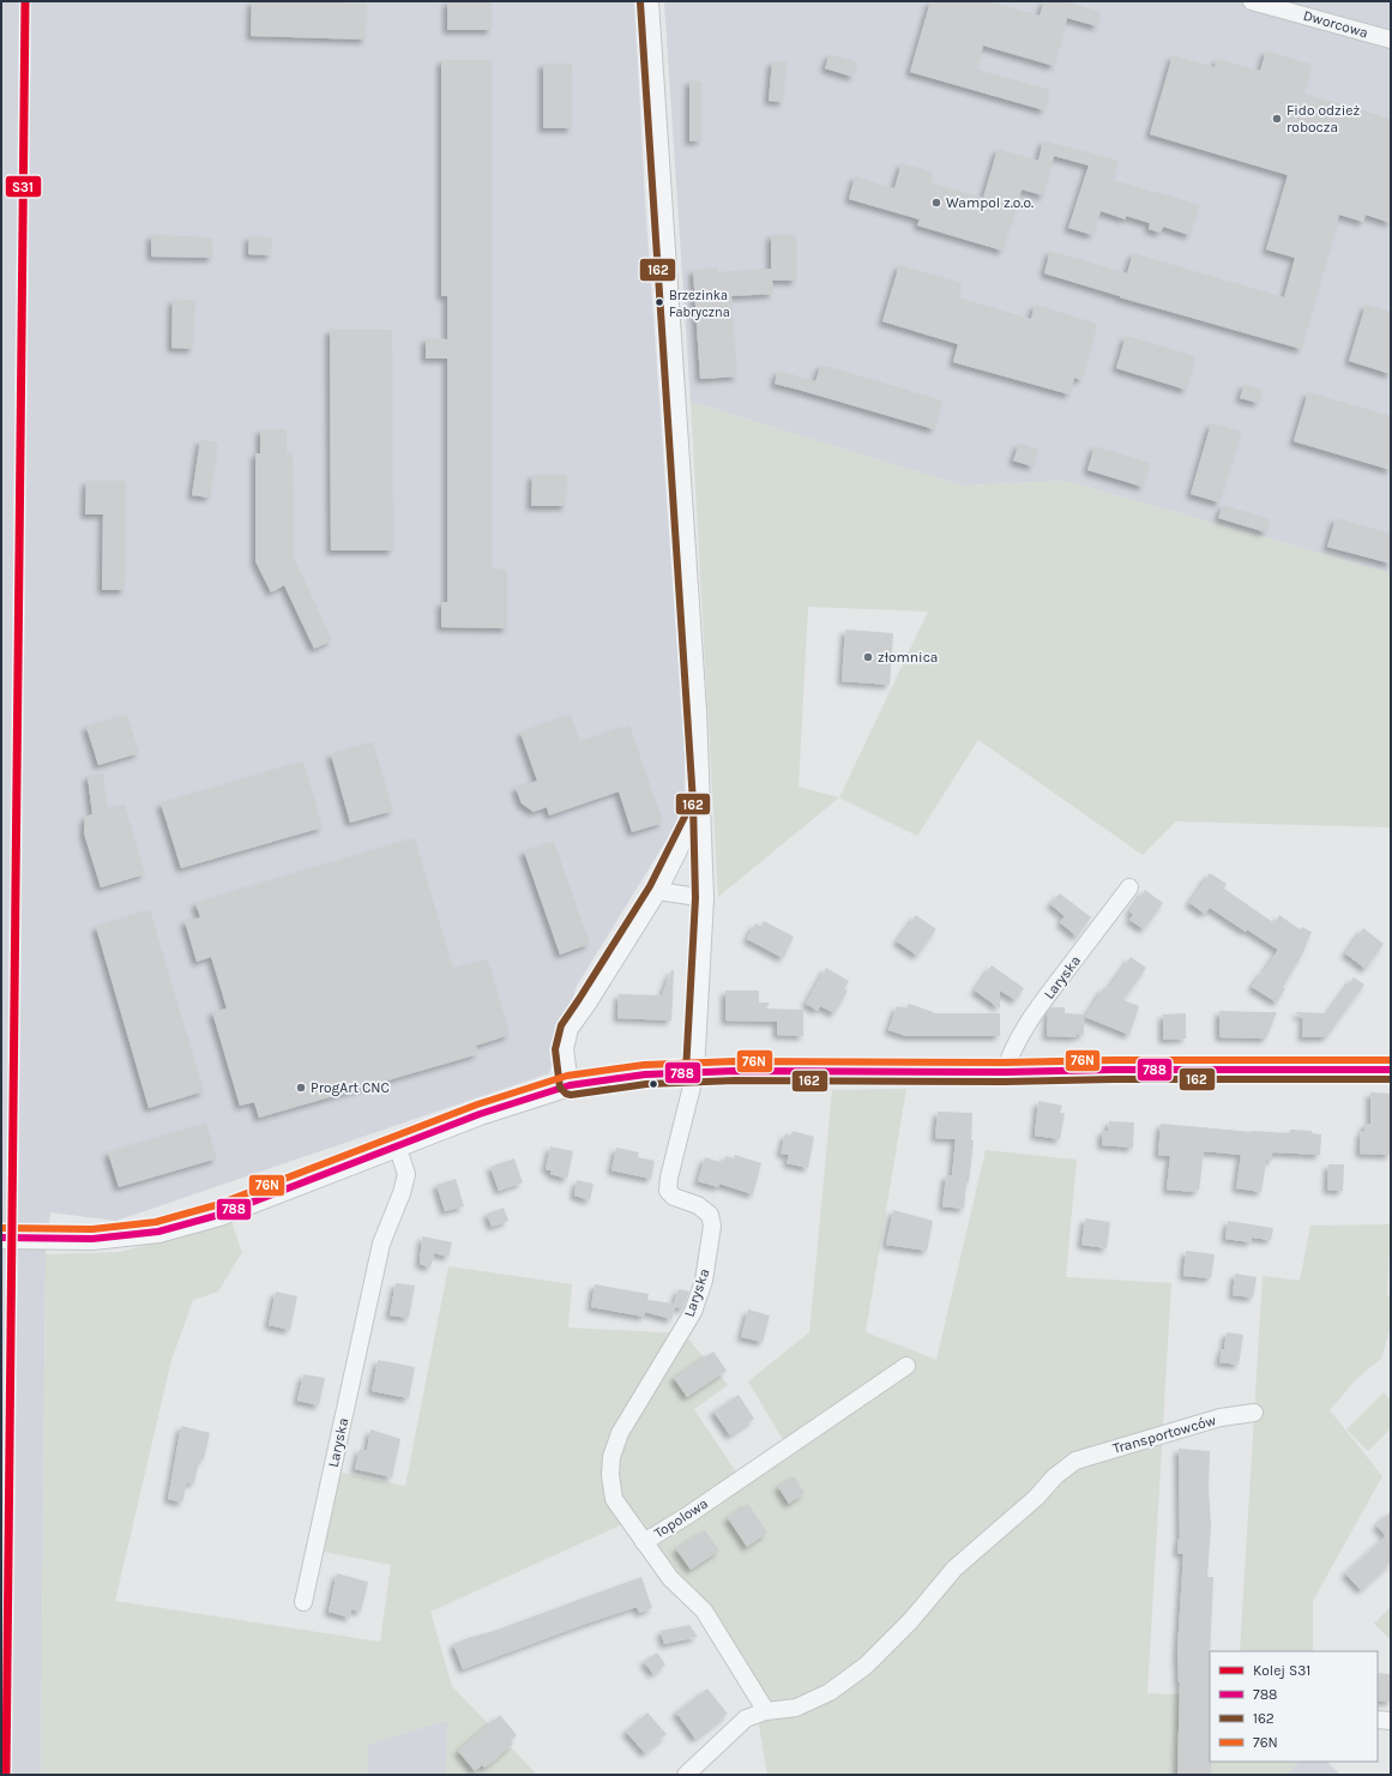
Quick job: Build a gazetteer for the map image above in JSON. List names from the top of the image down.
{
  "streets": {
    "street": [
      "Dworcowa",
      "Laryska",
      "Transportowców",
      "Topolowa"
    ]
  },
  "crossings": [
    ["Laryska", "Topolowa"],
    ["Transportowców", "Topolowa"]
  ],
  "places": [
    "Fido odzież robocza",
    "Wampol z.o.o.",
    "Brzezinka Fabryczna",
    "złomnica",
    "ProgArt CNC"
  ],
  "lines": [
    "rail line S31",
    "transit line 162",
    "transit line 76N",
    "transit line 788"
  ],
  "legend": [
    "Kolej S31",
    "788",
    "162",
    "76N"
  ]
}
